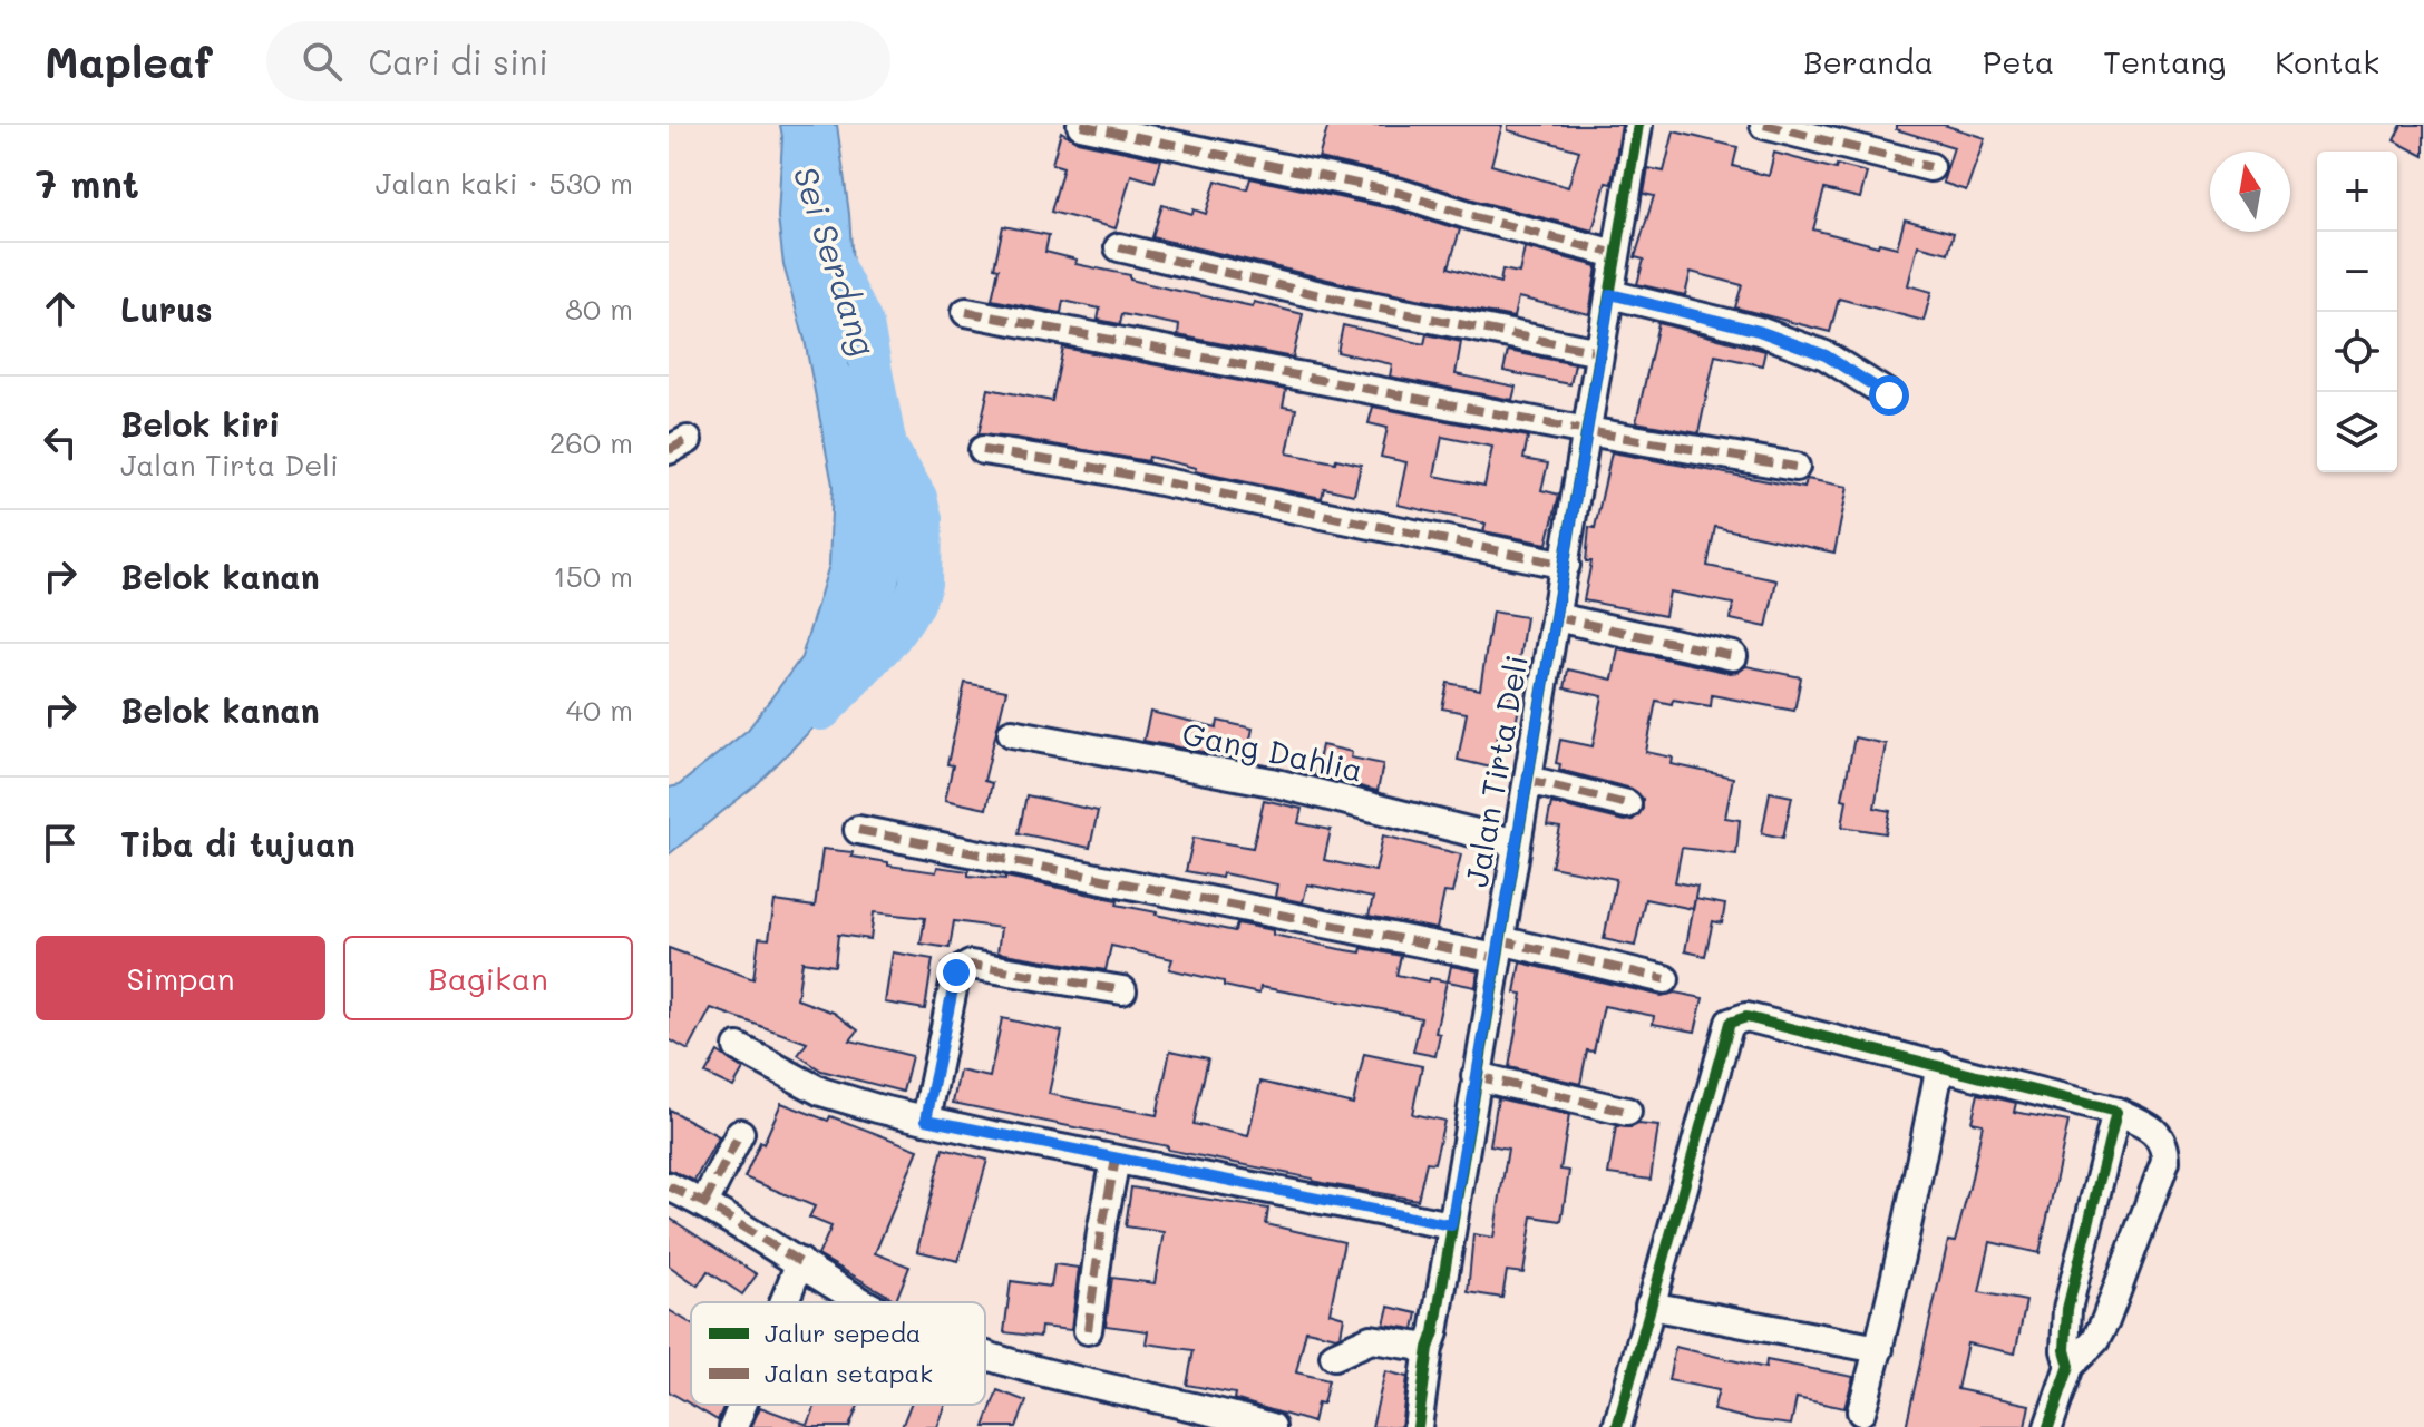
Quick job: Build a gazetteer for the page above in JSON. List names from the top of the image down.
{
  "streets": {
    "street": ["Gang Dahlia", "Jalan Tirta Deli"]
  },
  "crossings": [
    ["Gang Dahlia", "Jalan Tirta Deli"]
  ],
  "water": ["Sei Serdang"],
  "legend": ["Jalur sepeda", "Jalan setapak"],
  "north": "top",
  "page": {
    "header": "Mapleaf",
    "search": "Cari di sini",
    "nav": [
      "Beranda",
      "Peta",
      "Tentang",
      "Kontak"
    ],
    "heading": ["7 mnt", "Jalan kaki · 530 m"],
    "map_buttons": ["+", "−"],
    "list": [
      ["Lurus", "80 m"],
      ["Belok kiri", "Jalan Tirta Deli", "260 m"],
      ["Belok kanan", "150 m"],
      ["Belok kanan", "40 m"],
      "Tiba di tujuan"
    ],
    "buttons": ["Simpan", "Bagikan"]
  }
}
